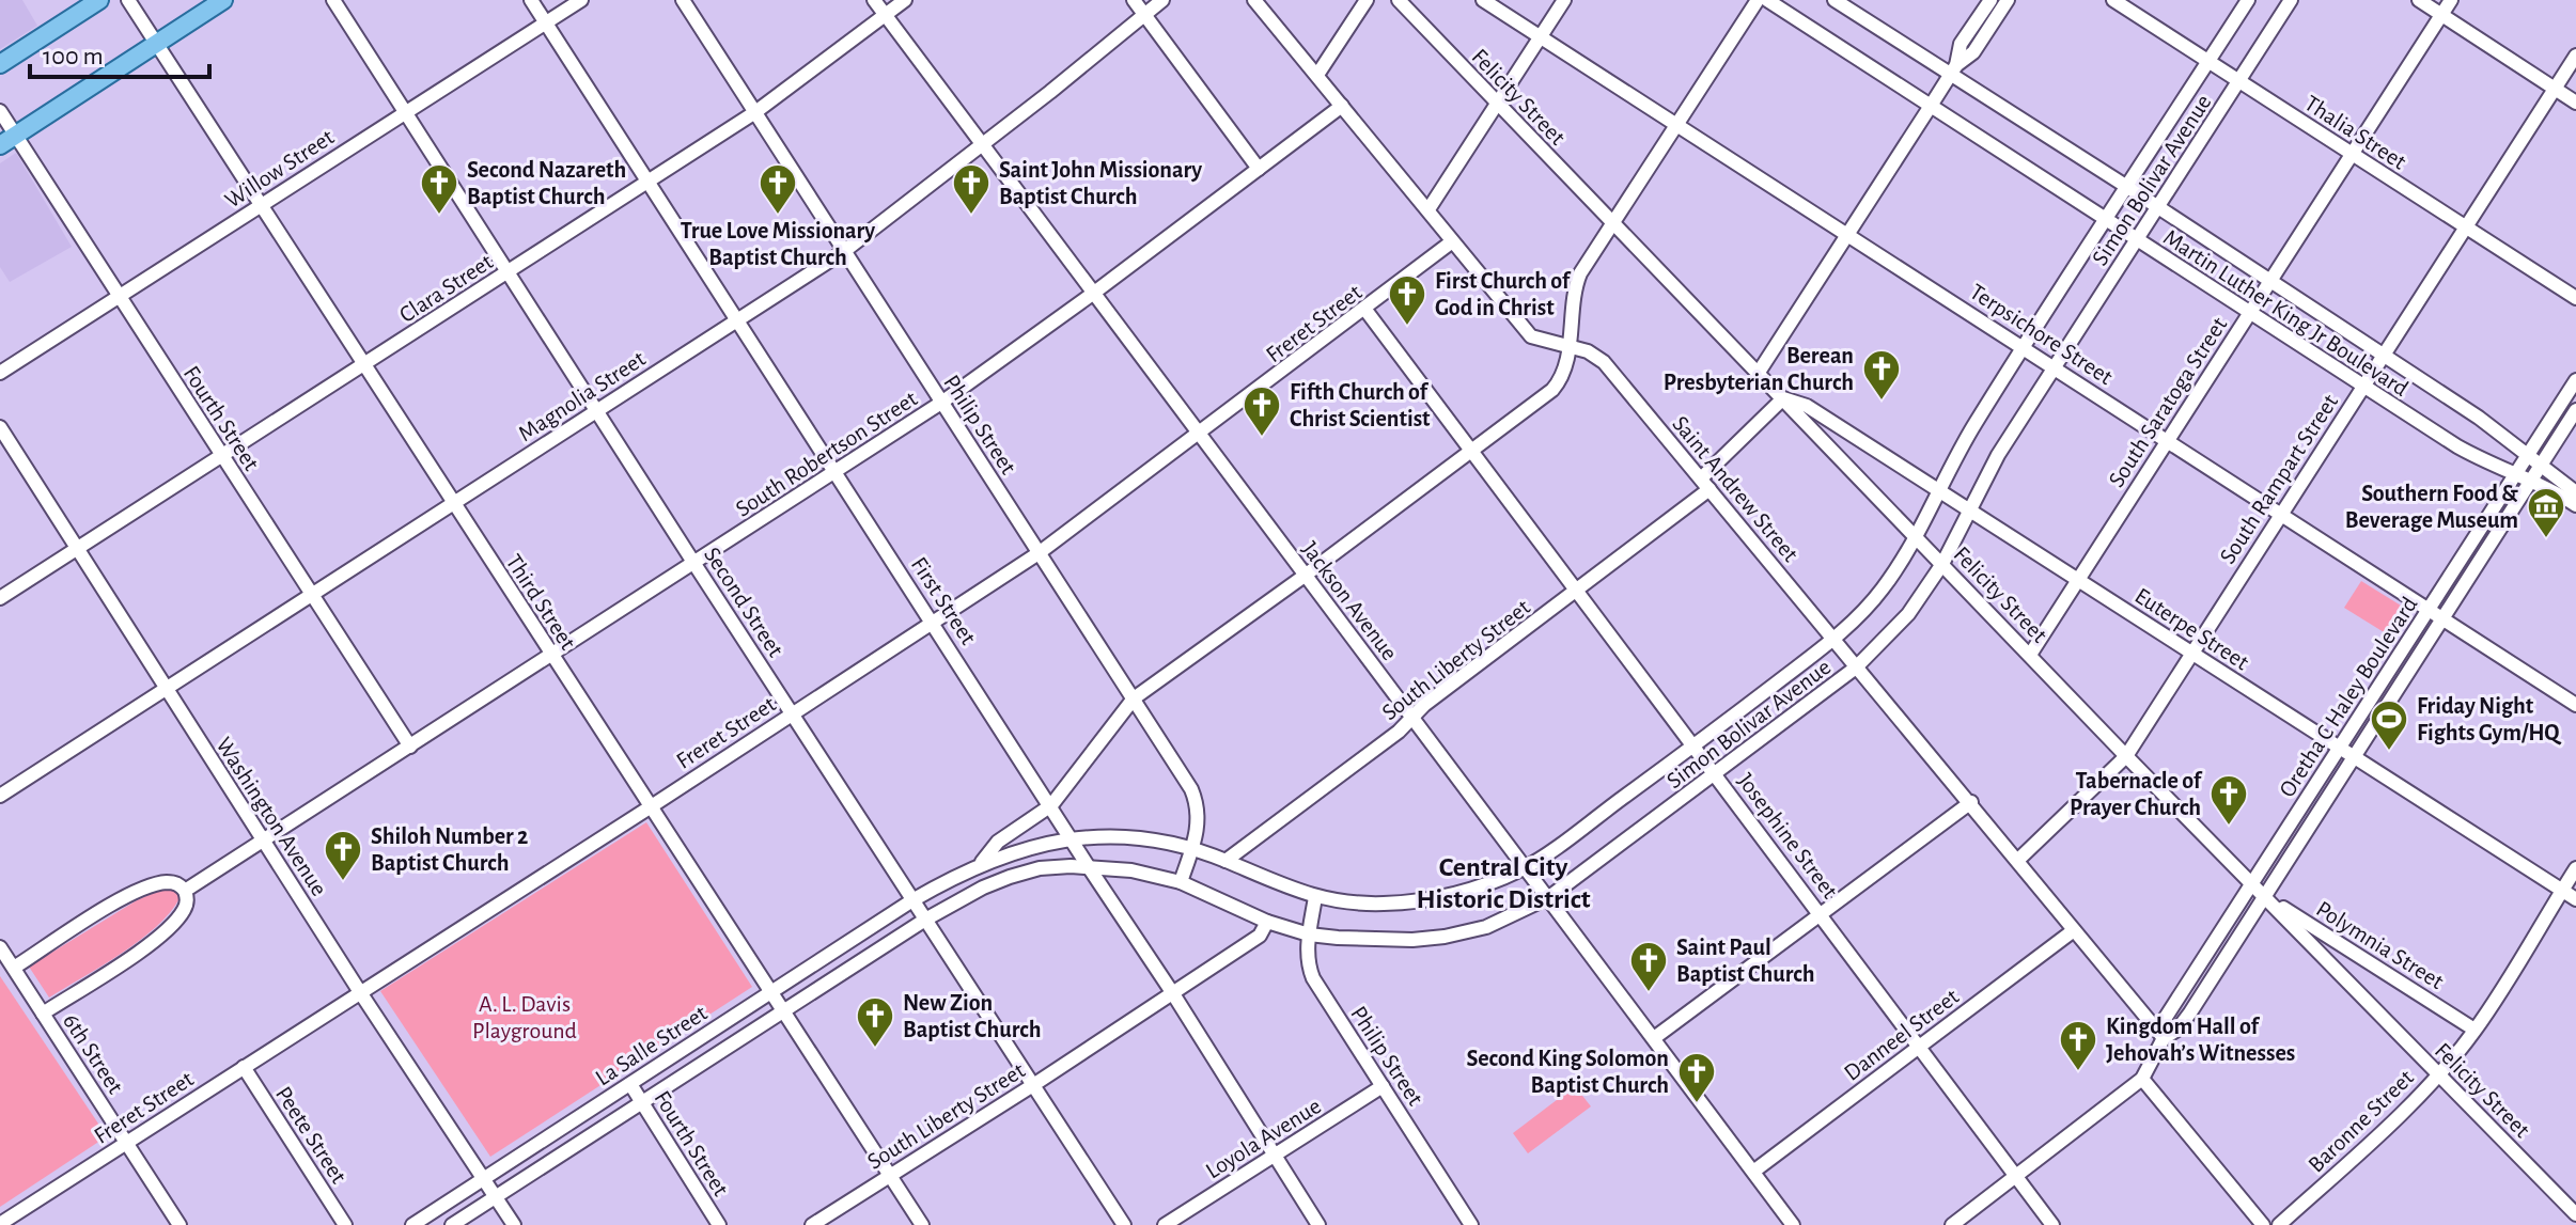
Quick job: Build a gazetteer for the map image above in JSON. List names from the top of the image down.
{
  "streets": {
    "street": [
      "Felicity Street",
      "Thalia Street",
      "Willow Street",
      "Simon Bolivar Avenue",
      "Clara Street",
      "Martin Luther King Jr Boulevard",
      "Freret Street",
      "Terpsichore Street",
      "Magnolia Street",
      "South Saratoga Street",
      "Fourth Street",
      "Philip Street",
      "South Robertson Street",
      "South Rampart Street",
      "Saint Andrew Street",
      "First Street",
      "Jackson Avenue",
      "Third Street",
      "Second Street",
      "Euterpe Street",
      "South Liberty Street",
      "Oretha C Haley Boulevard",
      "Washington Avenue",
      "Josephine Street",
      "Polymnia Street",
      "Danneel Street",
      "La Salle Street",
      "6th Street",
      "Baronne Street",
      "Peete Street",
      "Loyola Avenue"
    ]
  },
  "crossings": [
    ["Felicity Street", "Simon Bolivar Avenue"],
    ["Felicity Street", "South Saratoga Street"],
    ["Felicity Street", "South Rampart Street"],
    ["Felicity Street", "Euterpe Street"],
    ["Felicity Street", "South Liberty Street"],
    ["Felicity Street", "Oretha C Haley Boulevard"],
    ["Felicity Street", "Polymnia Street"],
    ["Felicity Street", "Baronne Street"],
    ["Thalia Street", "Simon Bolivar Avenue"],
    ["Thalia Street", "South Saratoga Street"],
    ["Thalia Street", "South Rampart Street"],
    ["Willow Street", "Fourth Street"],
    ["Willow Street", "First Street"],
    ["Willow Street", "Third Street"],
    ["Willow Street", "Second Street"],
    ["Simon Bolivar Avenue", "Martin Luther King Jr Boulevard"],
    ["Simon Bolivar Avenue", "Terpsichore Street"],
    ["Simon Bolivar Avenue", "Philip Street"],
    ["Simon Bolivar Avenue", "Saint Andrew Street"],
    ["Simon Bolivar Avenue", "First Street"],
    ["Simon Bolivar Avenue", "Jackson Avenue"],
    ["Simon Bolivar Avenue", "Second Street"],
    ["Simon Bolivar Avenue", "Euterpe Street"],
    ["Simon Bolivar Avenue", "South Liberty Street"],
    ["Simon Bolivar Avenue", "Josephine Street"],
    ["Simon Bolivar Avenue", "La Salle Street"],
    ["Clara Street", "Fourth Street"],
    ["Clara Street", "Philip Street"],
    ["Clara Street", "First Street"],
    ["Clara Street", "Jackson Avenue"],
    ["Clara Street", "Third Street"],
    ["Clara Street", "Second Street"],
    ["Clara Street", "Washington Avenue"],
    ["Martin Luther King Jr Boulevard", "South Saratoga Street"],
    ["Martin Luther King Jr Boulevard", "South Rampart Street"],
    ["Martin Luther King Jr Boulevard", "Oretha C Haley Boulevard"],
    ["Freret Street", "Philip Street"],
    ["Freret Street", "Saint Andrew Street"],
    ["Freret Street", "First Street"],
    ["Freret Street", "Jackson Avenue"],
    ["Freret Street", "Third Street"],
    ["Freret Street", "Second Street"],
    ["Freret Street", "Washington Avenue"],
    ["Freret Street", "Josephine Street"],
    ["Freret Street", "6th Street"],
    ["Freret Street", "Peete Street"],
    ["Terpsichore Street", "South Saratoga Street"],
    ["Terpsichore Street", "South Rampart Street"],
    ["Terpsichore Street", "Oretha C Haley Boulevard"],
    ["Magnolia Street", "Fourth Street"],
    ["Magnolia Street", "Philip Street"],
    ["Magnolia Street", "First Street"],
    ["Magnolia Street", "Jackson Avenue"],
    ["Magnolia Street", "Third Street"],
    ["Magnolia Street", "Second Street"],
    ["Magnolia Street", "Washington Avenue"],
    ["South Saratoga Street", "Euterpe Street"],
    ["Fourth Street", "South Robertson Street"],
    ["Fourth Street", "La Salle Street"],
    ["Philip Street", "South Robertson Street"],
    ["Philip Street", "Loyola Avenue"],
    ["South Robertson Street", "Saint Andrew Street"],
    ["South Robertson Street", "First Street"],
    ["South Robertson Street", "Jackson Avenue"],
    ["South Robertson Street", "Third Street"],
    ["South Robertson Street", "Second Street"],
    ["South Robertson Street", "Washington Avenue"],
    ["South Rampart Street", "Saint Andrew Street"],
    ["South Rampart Street", "Euterpe Street"],
    ["Saint Andrew Street", "South Liberty Street"],
    ["Saint Andrew Street", "Oretha C Haley Boulevard"],
    ["Saint Andrew Street", "Danneel Street"],
    ["First Street", "South Liberty Street"],
    ["First Street", "Loyola Avenue"],
    ["Jackson Avenue", "South Liberty Street"],
    ["Jackson Avenue", "Danneel Street"],
    ["Third Street", "South Liberty Street"],
    ["Third Street", "La Salle Street"],
    ["Second Street", "South Liberty Street"],
    ["Second Street", "La Salle Street"],
    ["Euterpe Street", "South Liberty Street"],
    ["Euterpe Street", "Oretha C Haley Boulevard"],
    ["Euterpe Street", "Baronne Street"],
    ["South Liberty Street", "Josephine Street"],
    ["Oretha C Haley Boulevard", "Josephine Street"],
    ["Oretha C Haley Boulevard", "Polymnia Street"],
    ["Washington Avenue", "La Salle Street"],
    ["Josephine Street", "Danneel Street"],
    ["Polymnia Street", "Baronne Street"]
  ],
  "districts": ["Central City Historic District"],
  "parks": ["A. L. Davis Playground"],
  "places": {
    "church": [
      "Second Nazareth Baptist Church",
      "True Love Missionary Baptist Church",
      "Saint John Missionary Baptist Church",
      "First Church of God in Christ",
      "Berean Presbyterian Church",
      "Fifth Church of Christ Scientist",
      "Tabernacle of Prayer Church",
      "Shiloh Number 2 Baptist Church",
      "Saint Paul Baptist Church",
      "New Zion Baptist Church",
      "Kingdom Hall of Jehovah’s Witnesses",
      "Second King Solomon Baptist Church"
    ],
    "museum": ["Southern Food & Beverage Museum"],
    "sports": ["Friday Night Fights Gym/HQ"]
  },
  "scale_bar": "100 m"
}
